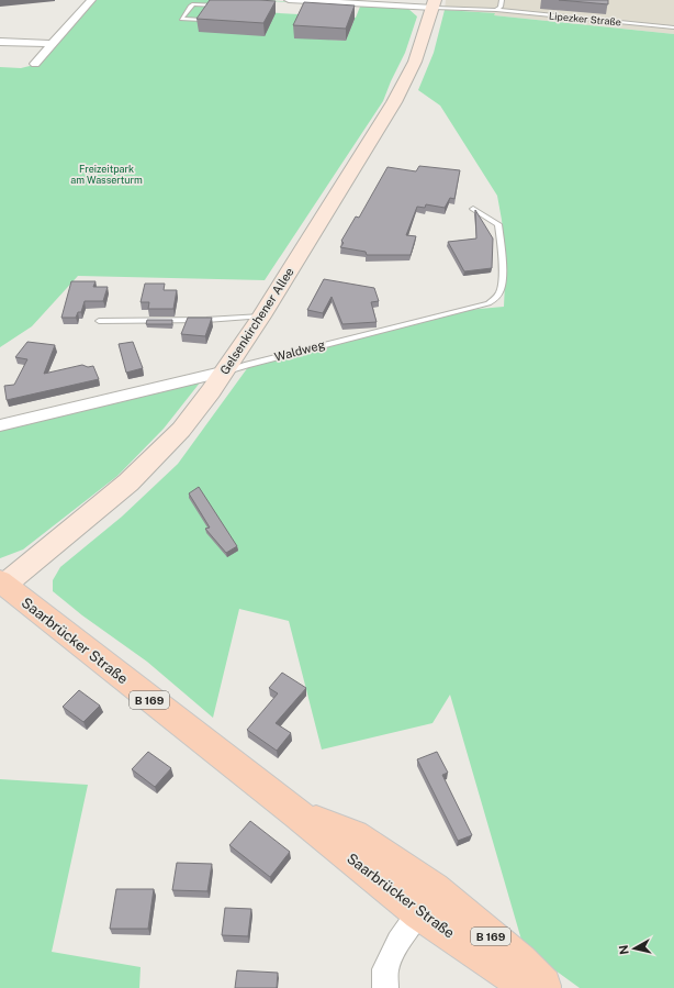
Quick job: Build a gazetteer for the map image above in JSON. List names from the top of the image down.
{
  "streets": {
    "main road": ["Gelsenkirchener Allee", "Saarbrücker Straße", "B 169"],
    "street": ["Waldweg"],
    "lane": ["Lipezker Straße"]
  },
  "crossings": [
    ["Lipezker Straße", "Gelsenkirchener Allee"],
    ["Gelsenkirchener Allee", "Waldweg"],
    ["Gelsenkirchener Allee", "Saarbrücker Straße"]
  ],
  "parks": ["Freizeitpark am Wasserturm"],
  "north": "left"
}
